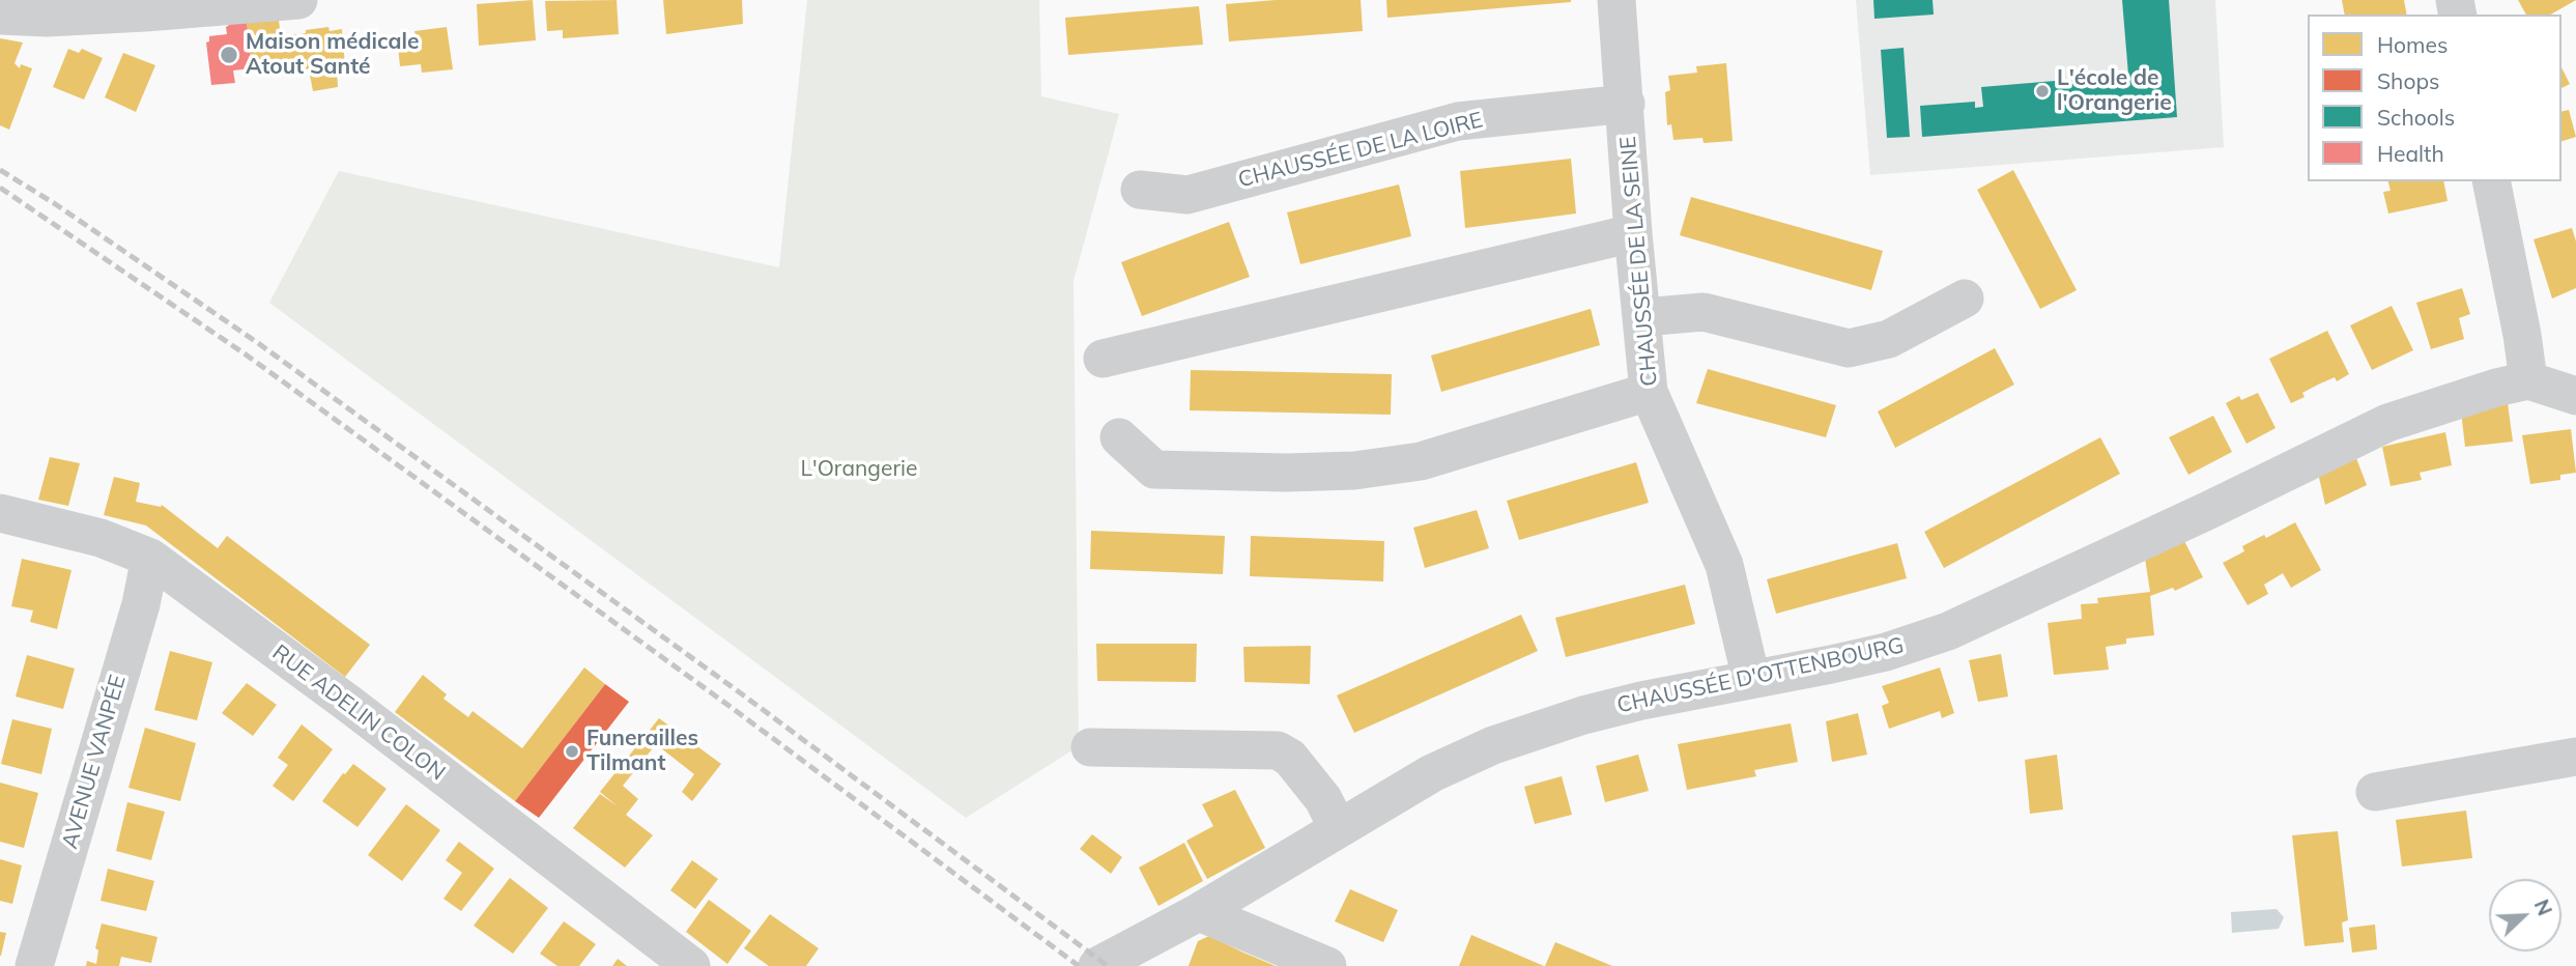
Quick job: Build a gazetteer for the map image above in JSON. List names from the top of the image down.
{
  "streets": {
    "street": [
      "CHAUSSÉE DE LA LOIRE",
      "CHAUSSÉE DE LA SEINE",
      "CHAUSSÉE D'OTTENBOURG",
      "RUE ADELIN COLON",
      "AVENUE VANPÉE"
    ]
  },
  "crossings": [
    ["CHAUSSÉE DE LA LOIRE", "CHAUSSÉE DE LA SEINE"],
    ["CHAUSSÉE DE LA SEINE", "CHAUSSÉE D'OTTENBOURG"],
    ["RUE ADELIN COLON", "AVENUE VANPÉE"]
  ],
  "parks": ["L'Orangerie"],
  "places": ["Maison médicale Atout Santé", "L'école de l'Orangerie", "Funerailles Tilmant"],
  "legend": [
    "Homes",
    "Shops",
    "Schools",
    "Health"
  ],
  "north": "top right"
}
